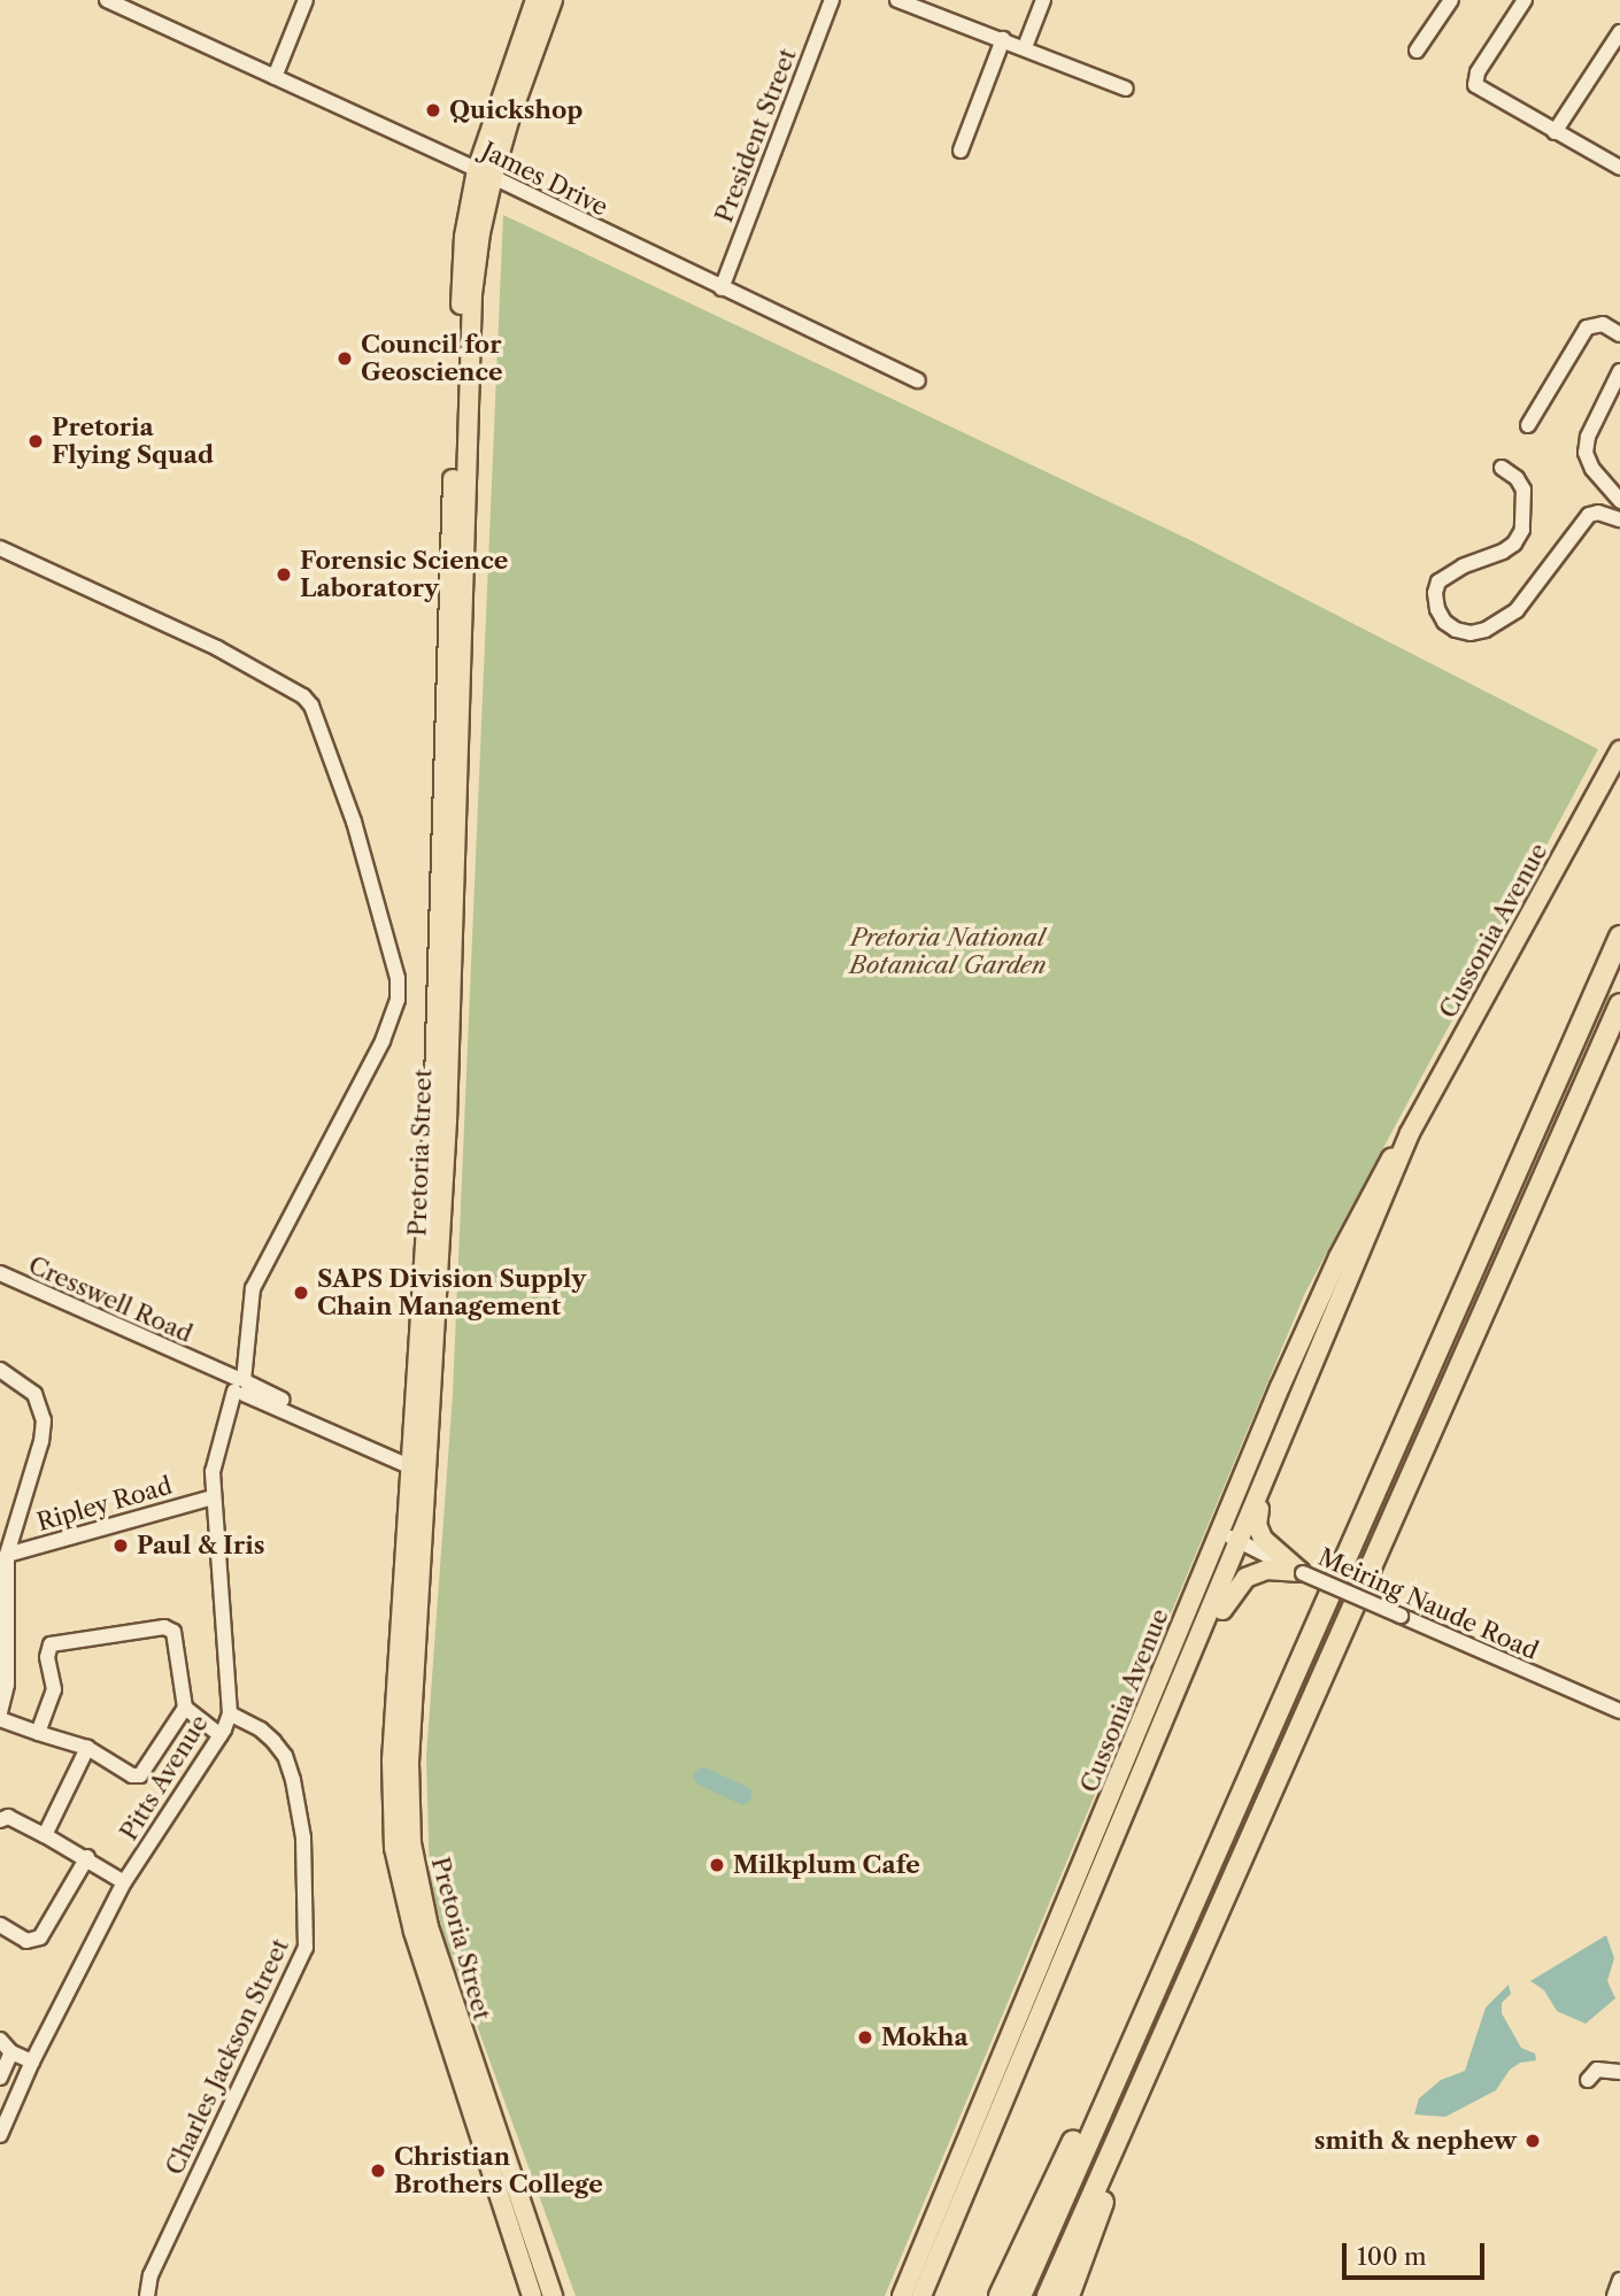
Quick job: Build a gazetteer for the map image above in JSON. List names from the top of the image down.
{
  "streets": {
    "main road": ["Cussonia Avenue", "Pretoria Street"],
    "street": [
      "President Street",
      "James Drive",
      "Cresswell Road",
      "Ripley Road",
      "Meiring Naude Road",
      "Pitts Avenue",
      "Charles Jackson Street"
    ]
  },
  "crossings": [
    ["President Street", "James Drive"],
    ["James Drive", "Pretoria Street"],
    ["Cussonia Avenue", "Meiring Naude Road"],
    ["Pretoria Street", "Cresswell Road"],
    ["Cresswell Road", "Pitts Avenue"],
    ["Ripley Road", "Pitts Avenue"],
    ["Pitts Avenue", "Charles Jackson Street"]
  ],
  "parks": ["Pretoria National Botanical Garden"],
  "places": [
    "Quickshop",
    "Council for Geoscience",
    "Pretoria Flying Squad",
    "Forensic Science Laboratory",
    "SAPS Division Supply Chain Management",
    "Paul & Iris",
    "Milkplum Cafe",
    "Mokha",
    "smith & nephew",
    "Christian Brothers College"
  ],
  "scale_bar": "100 m"
}
